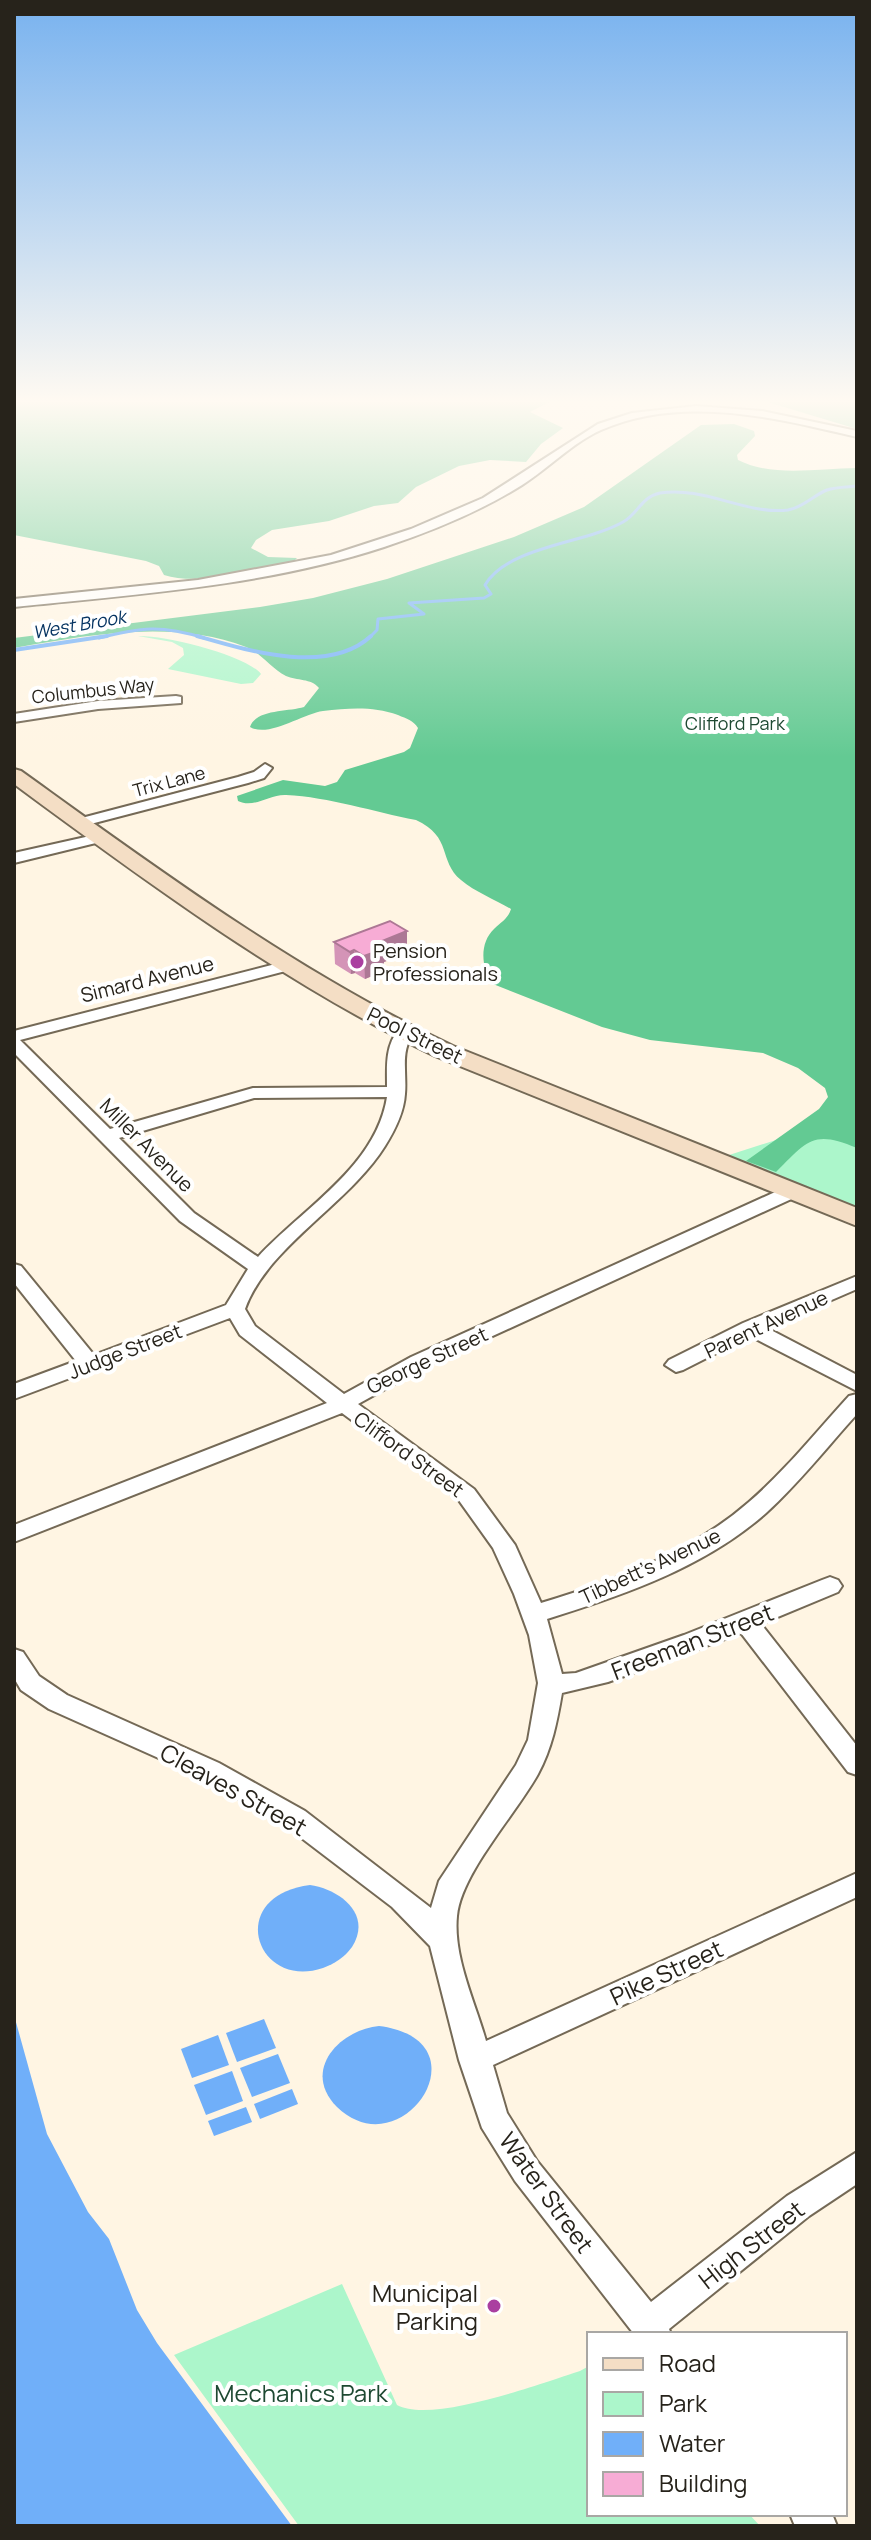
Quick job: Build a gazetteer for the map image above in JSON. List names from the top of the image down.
{
  "streets": {
    "main road": ["Pool Street"],
    "street": [
      "Columbus Way",
      "Trix Lane",
      "Simard Avenue",
      "Miller Avenue",
      "Parent Avenue",
      "Judge Street",
      "George Street",
      "Clifford Street",
      "Tibbett's Avenue",
      "Freeman Street",
      "Cleaves Street",
      "Pike Street",
      "Water Street",
      "High Street"
    ]
  },
  "crossings": [
    ["Trix Lane", "Pool Street"],
    ["Simard Avenue", "Pool Street"],
    ["Pool Street", "George Street"],
    ["Judge Street", "Clifford Street"],
    ["George Street", "Clifford Street"],
    ["Clifford Street", "Tibbett's Avenue"],
    ["Clifford Street", "Freeman Street"],
    ["Clifford Street", "Cleaves Street"],
    ["Clifford Street", "Water Street"],
    ["Cleaves Street", "Water Street"],
    ["Pike Street", "Water Street"],
    ["Water Street", "High Street"]
  ],
  "water": ["West Brook"],
  "parks": ["Clifford Park", "Mechanics Park"],
  "places": ["Pension Professionals", "Municipal Parking"],
  "legend": [
    "Road",
    "Park",
    "Water",
    "Building"
  ]
}
